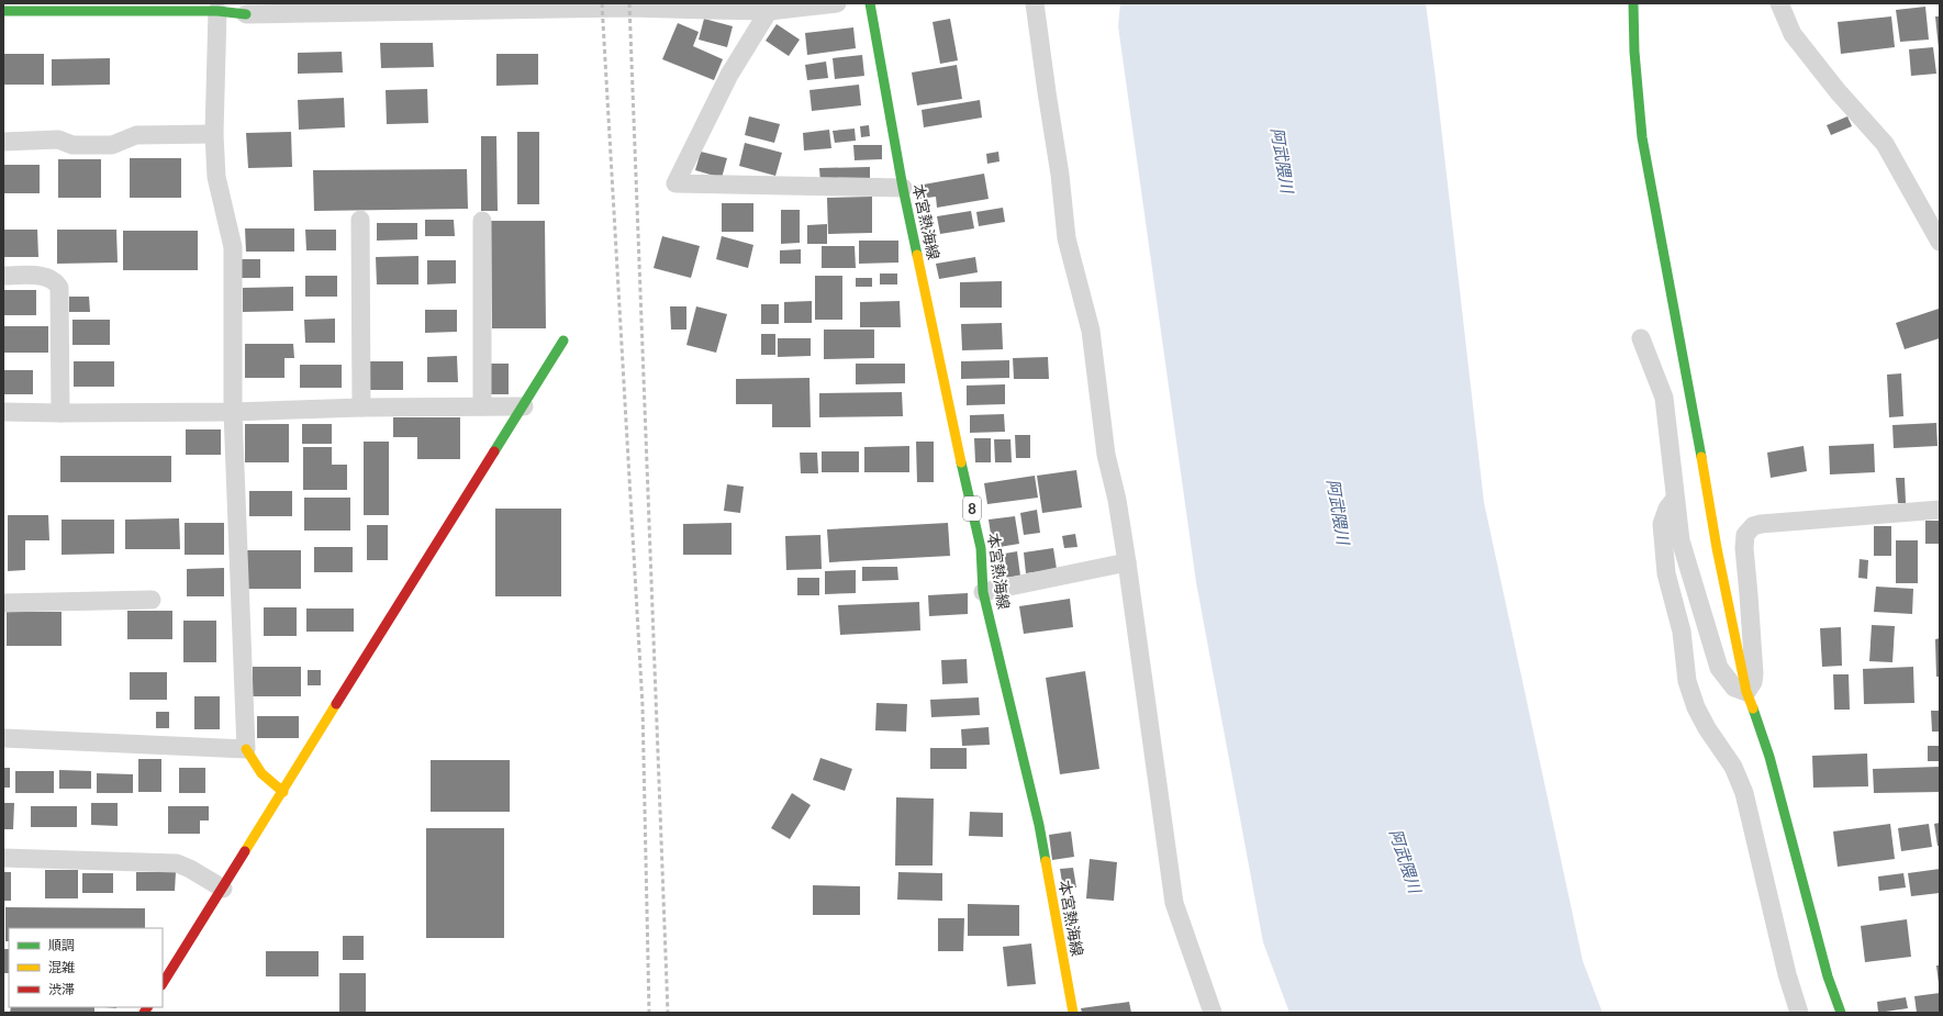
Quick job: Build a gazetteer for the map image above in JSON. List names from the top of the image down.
{
  "streets": {
    "street": ["本宮熱海線", "8"]
  },
  "water": ["阿武隈川"],
  "legend": ["順調", "混雑", "渋滞"]
}
